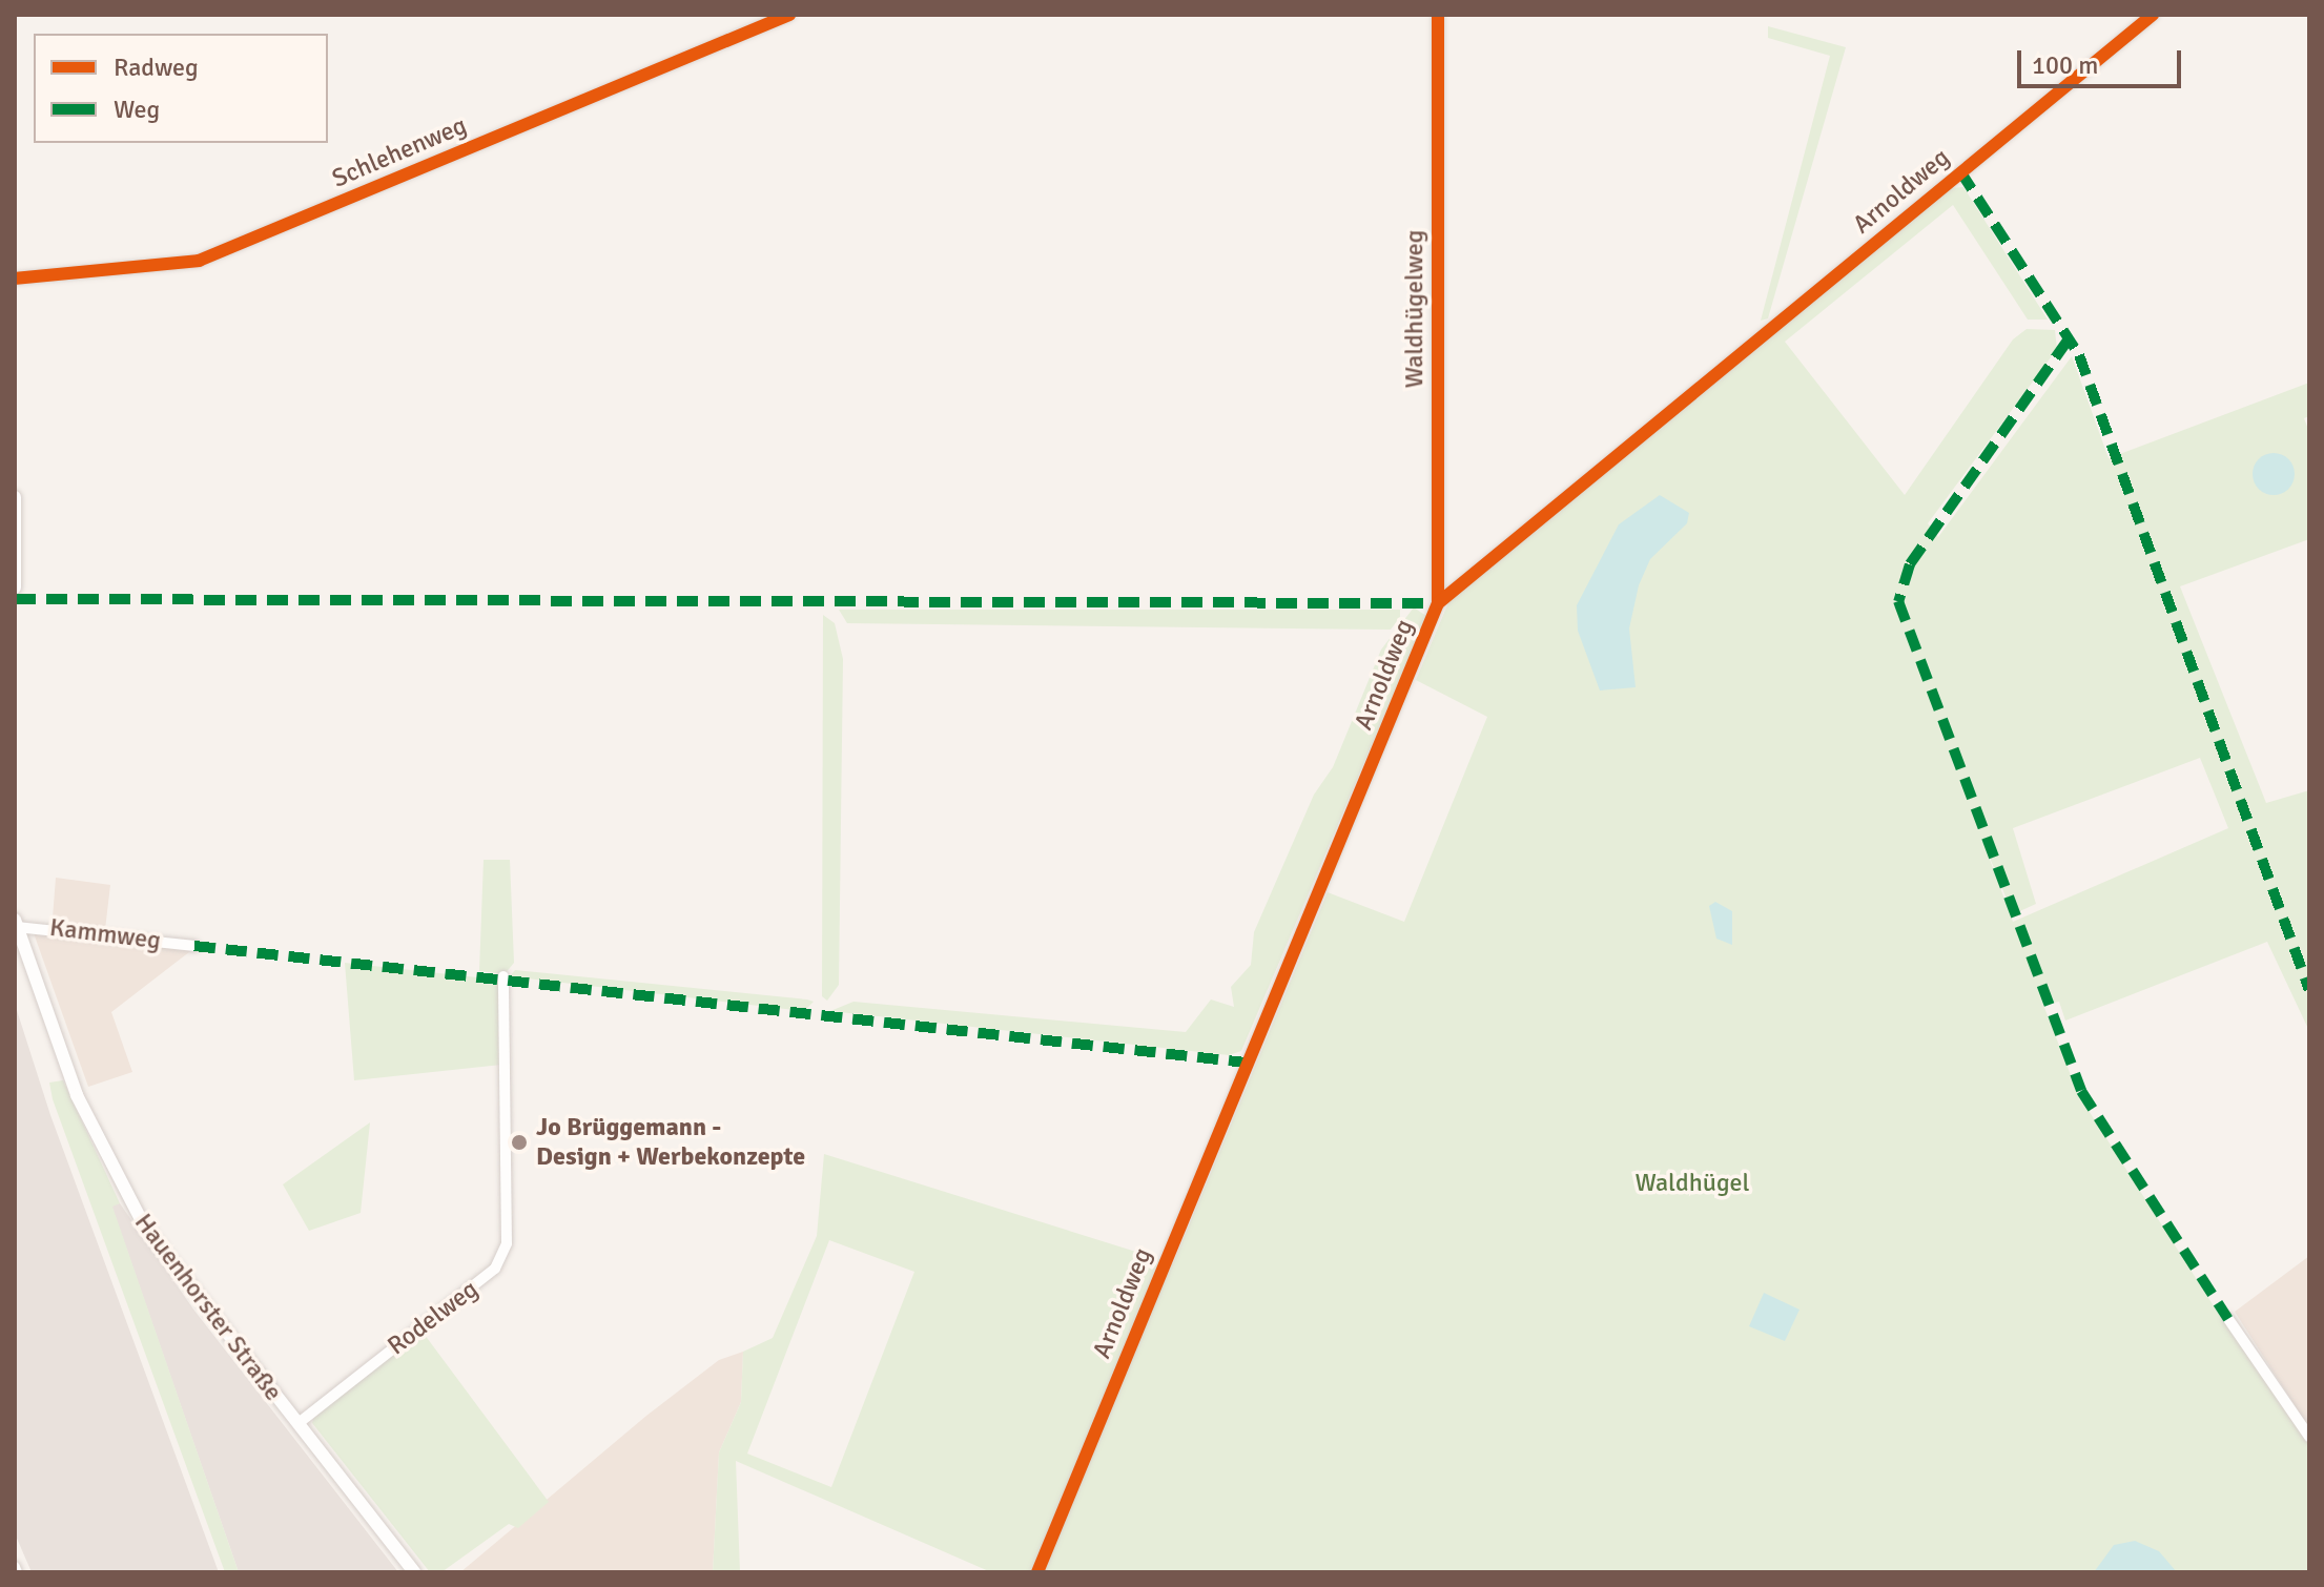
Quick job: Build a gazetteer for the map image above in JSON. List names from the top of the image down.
{
  "streets": {
    "street": [
      "Schlehenweg",
      "Arnoldweg",
      "Waldhügelweg",
      "Kammweg",
      "Hauenhorster Straße",
      "Rodelweg"
    ]
  },
  "crossings": [
    ["Arnoldweg", "Waldhügelweg"],
    ["Kammweg", "Hauenhorster Straße"],
    ["Hauenhorster Straße", "Rodelweg"]
  ],
  "parks": ["Waldhügel"],
  "places": ["Jo Brüggemann - Design + Werbekonzepte"],
  "legend": ["Radweg", "Weg"],
  "scale_bar": "100 m"
}
